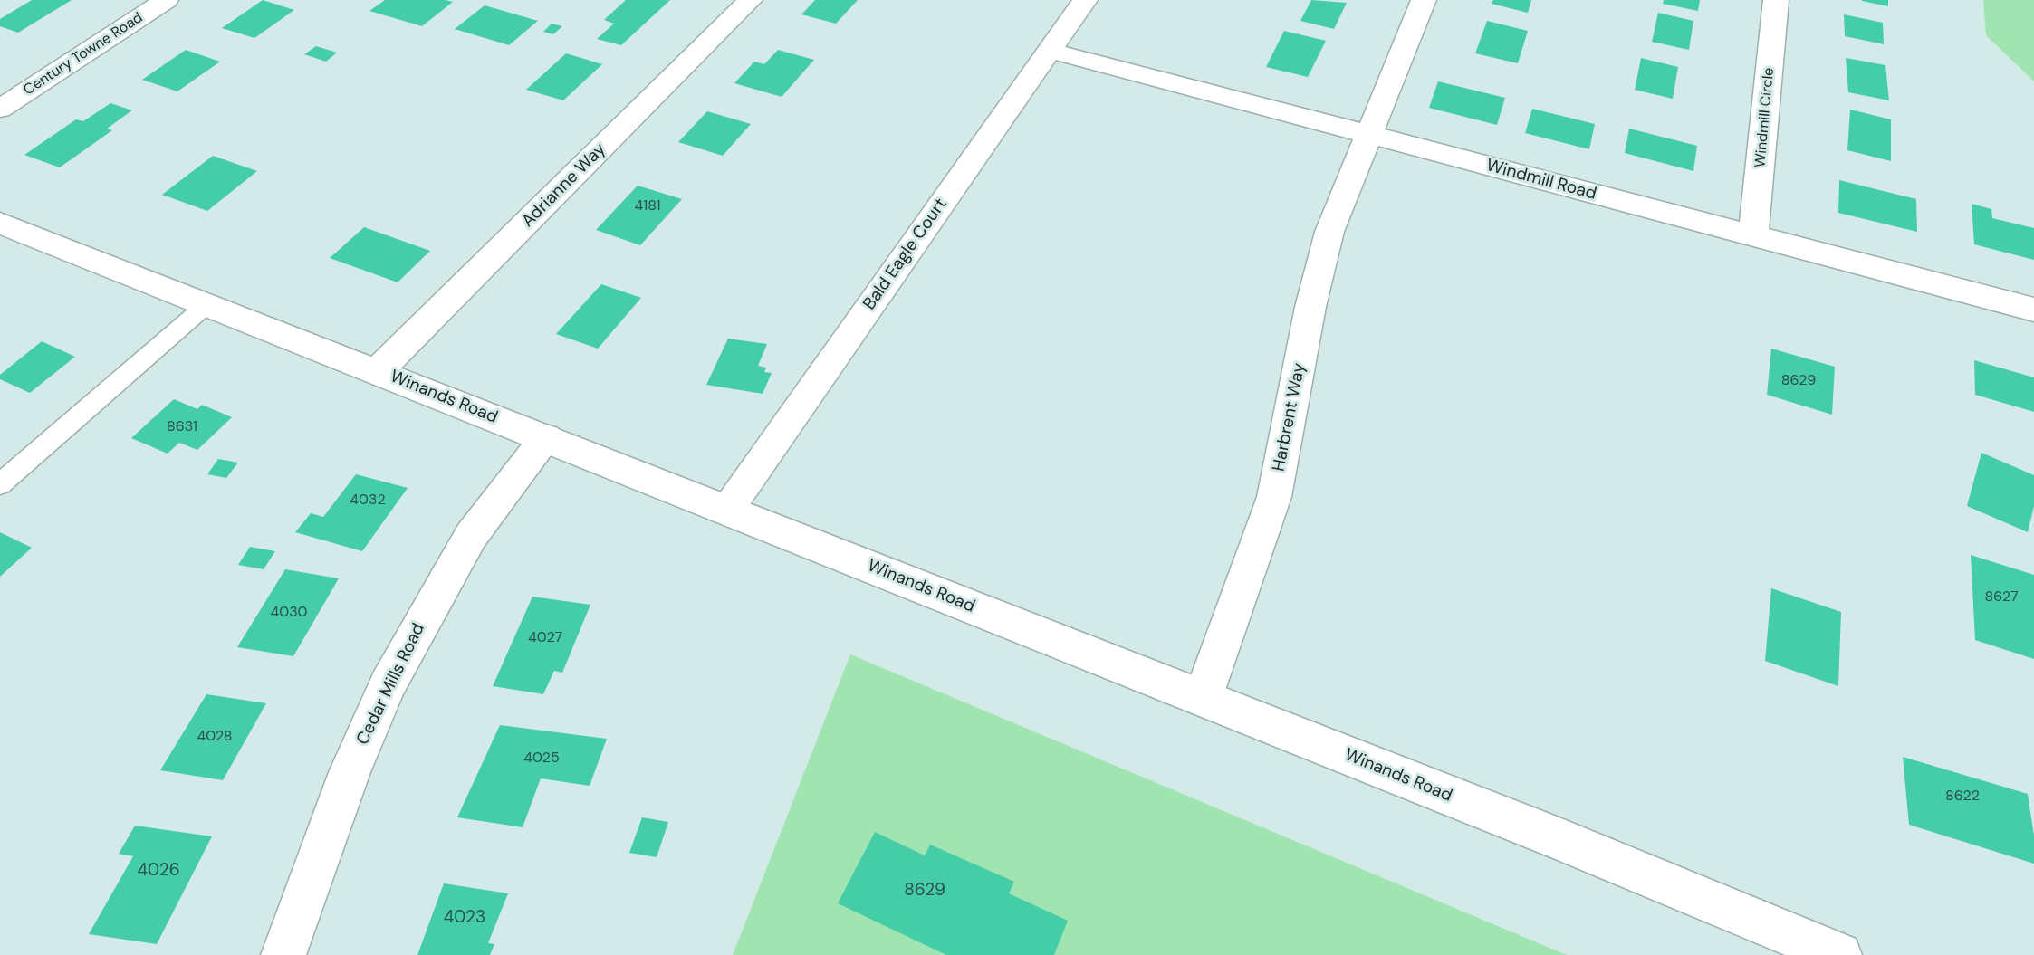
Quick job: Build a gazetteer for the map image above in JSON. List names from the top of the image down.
{
  "streets": {
    "street": [
      "Century Towne Road",
      "Windmill Circle",
      "Windmill Road",
      "Adrianne Way",
      "Bald Eagle Court",
      "Winands Road",
      "Harbrent Way",
      "Cedar Mills Road"
    ]
  },
  "crossings": [
    ["Windmill Circle", "Windmill Road"],
    ["Windmill Road", "Bald Eagle Court"],
    ["Windmill Road", "Harbrent Way"],
    ["Adrianne Way", "Winands Road"],
    ["Bald Eagle Court", "Winands Road"],
    ["Winands Road", "Harbrent Way"],
    ["Winands Road", "Cedar Mills Road"]
  ],
  "house_numbers": [
    "4181",
    "8629",
    "8631",
    "4032",
    "8627",
    "4030",
    "4027",
    "4028",
    "4025",
    "8622",
    "4026",
    "8629",
    "4023"
  ]
}
